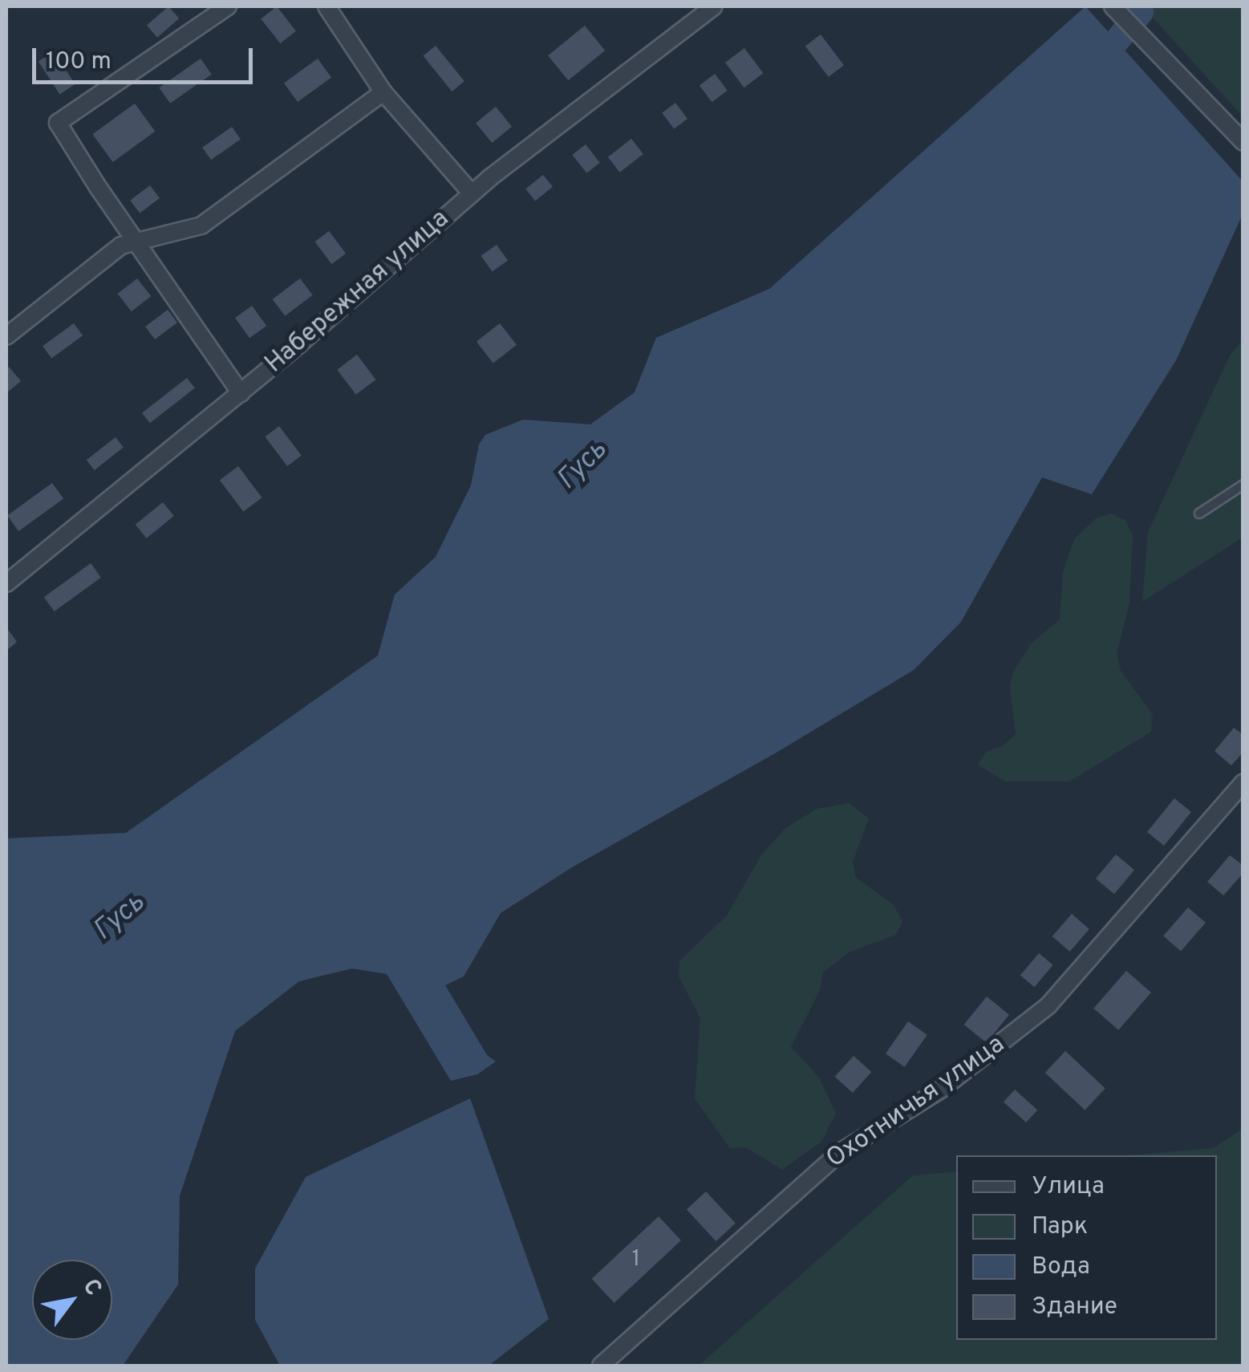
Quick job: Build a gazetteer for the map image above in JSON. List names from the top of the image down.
{
  "streets": {
    "street": ["Набережная улица", "Охотничья улица"]
  },
  "water": ["Гусь"],
  "house_numbers": ["1"],
  "legend": [
    "Улица",
    "Парк",
    "Вода",
    "Здание"
  ],
  "scale_bar": "100 m",
  "north": "top right"
}
